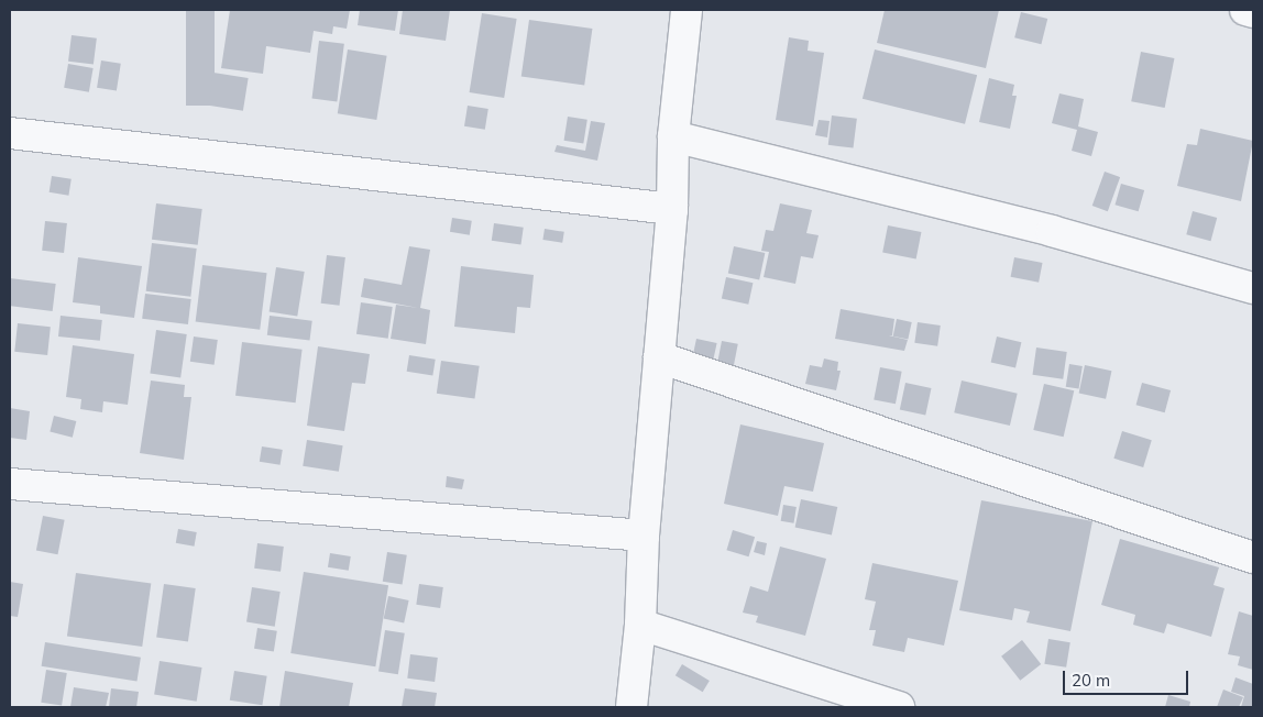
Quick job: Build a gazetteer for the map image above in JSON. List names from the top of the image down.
{
  "scale_bar": "20 m"
}
